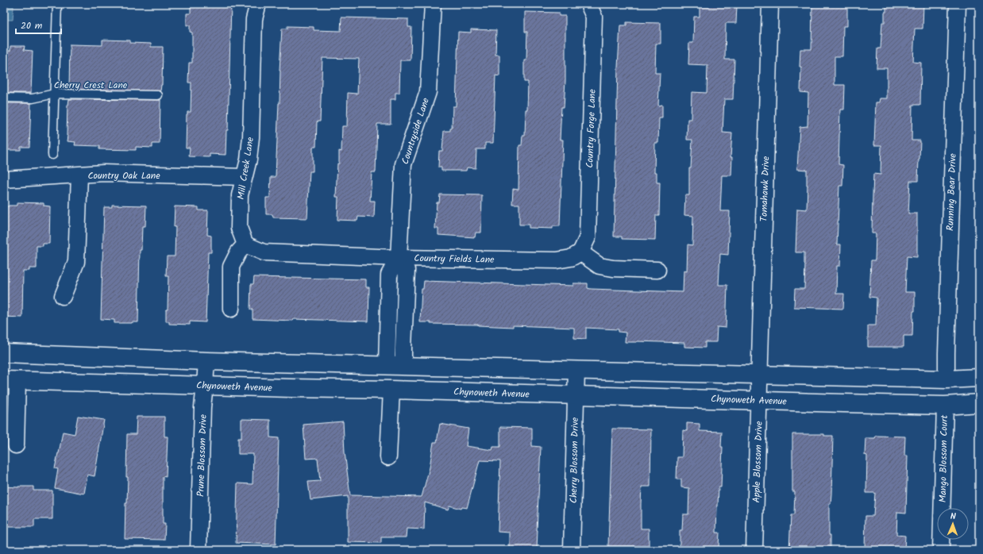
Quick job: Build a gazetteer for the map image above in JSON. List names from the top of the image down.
{
  "streets": {
    "street": [
      "Country Forge Lane",
      "Countryside Lane",
      "Mill Creek Lane",
      "Country Oak Lane",
      "Tomahawk Drive",
      "Running Bear Drive",
      "Country Fields Lane",
      "Chynoweth Avenue",
      "Prune Blossom Drive",
      "Mango Blossom Court",
      "Cherry Blossom Drive",
      "Apple Blossom Drive"
    ],
    "lane": ["Cherry Crest Lane"]
  },
  "crossings": [
    ["Country Forge Lane", "Country Fields Lane"],
    ["Countryside Lane", "Country Fields Lane"],
    ["Mill Creek Lane", "Country Oak Lane"],
    ["Mill Creek Lane", "Country Fields Lane"],
    ["Tomahawk Drive", "Apple Blossom Drive"],
    ["Chynoweth Avenue", "Prune Blossom Drive"],
    ["Chynoweth Avenue", "Mango Blossom Court"],
    ["Chynoweth Avenue", "Cherry Blossom Drive"],
    ["Chynoweth Avenue", "Apple Blossom Drive"]
  ],
  "scale_bar": "20 m",
  "north": "top"
}
